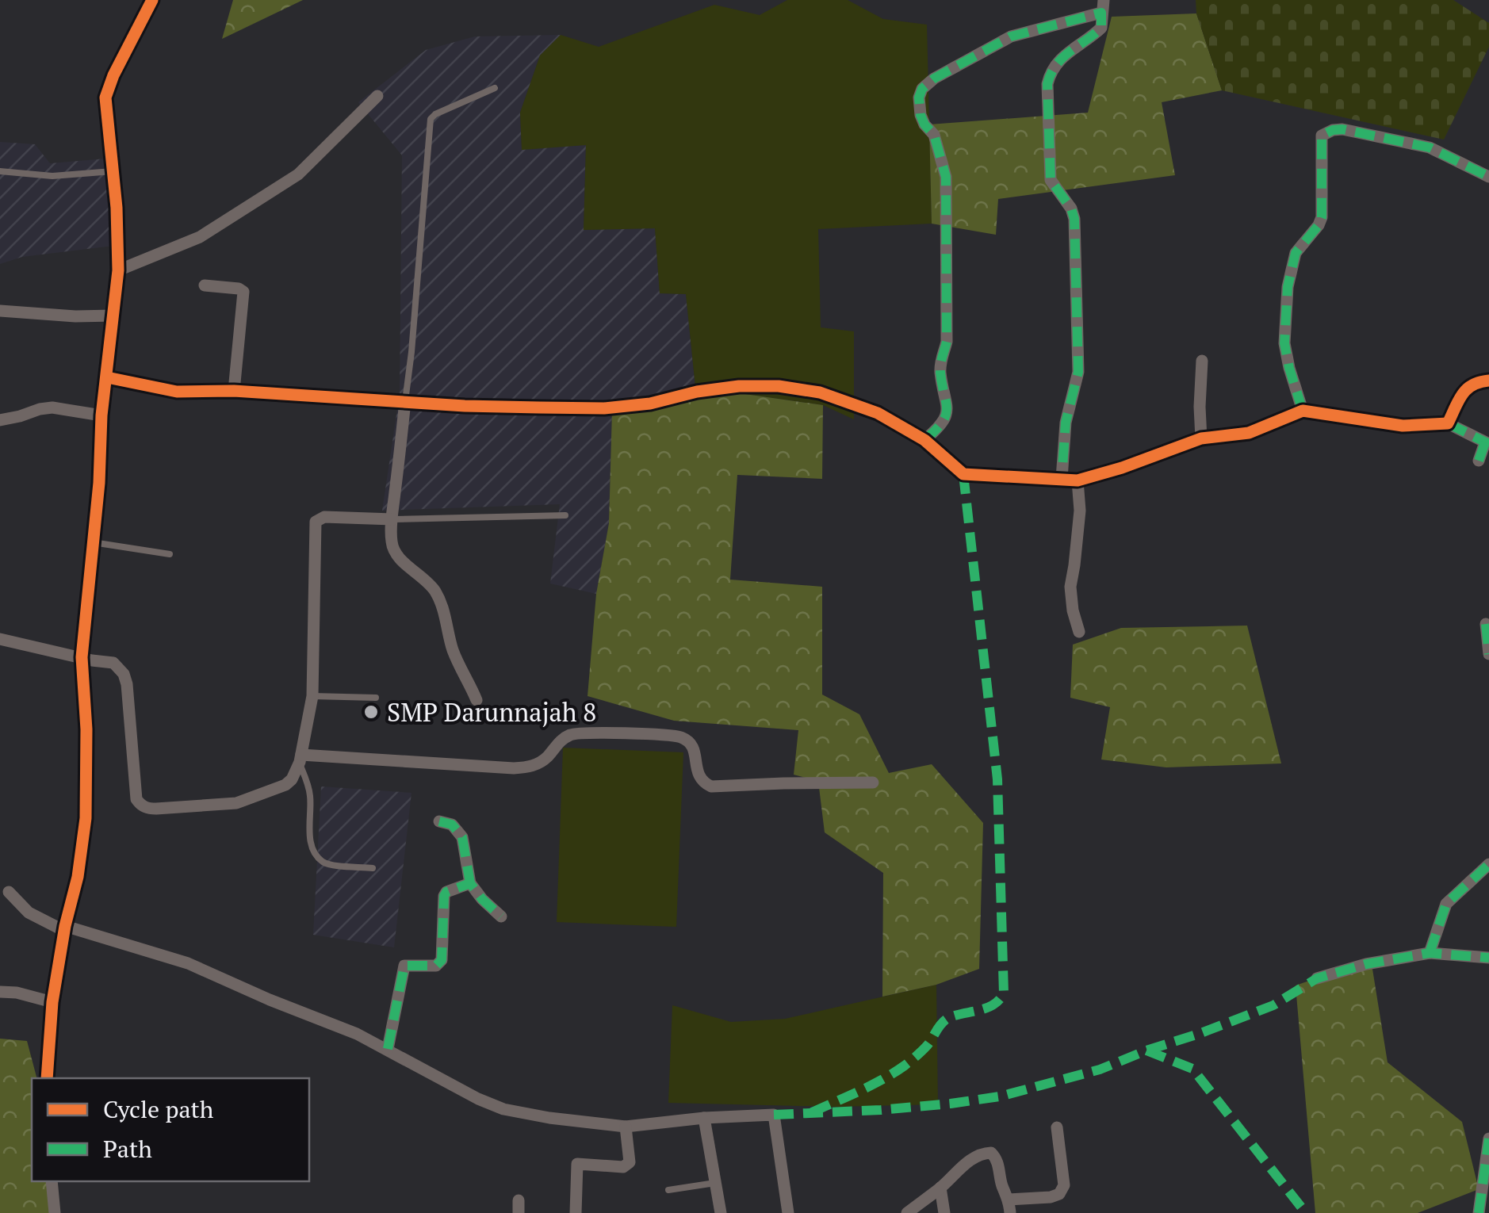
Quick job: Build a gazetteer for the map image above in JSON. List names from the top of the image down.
{
  "places": ["SMP Darunnajah 8"],
  "legend": ["Cycle path", "Path"]
}
